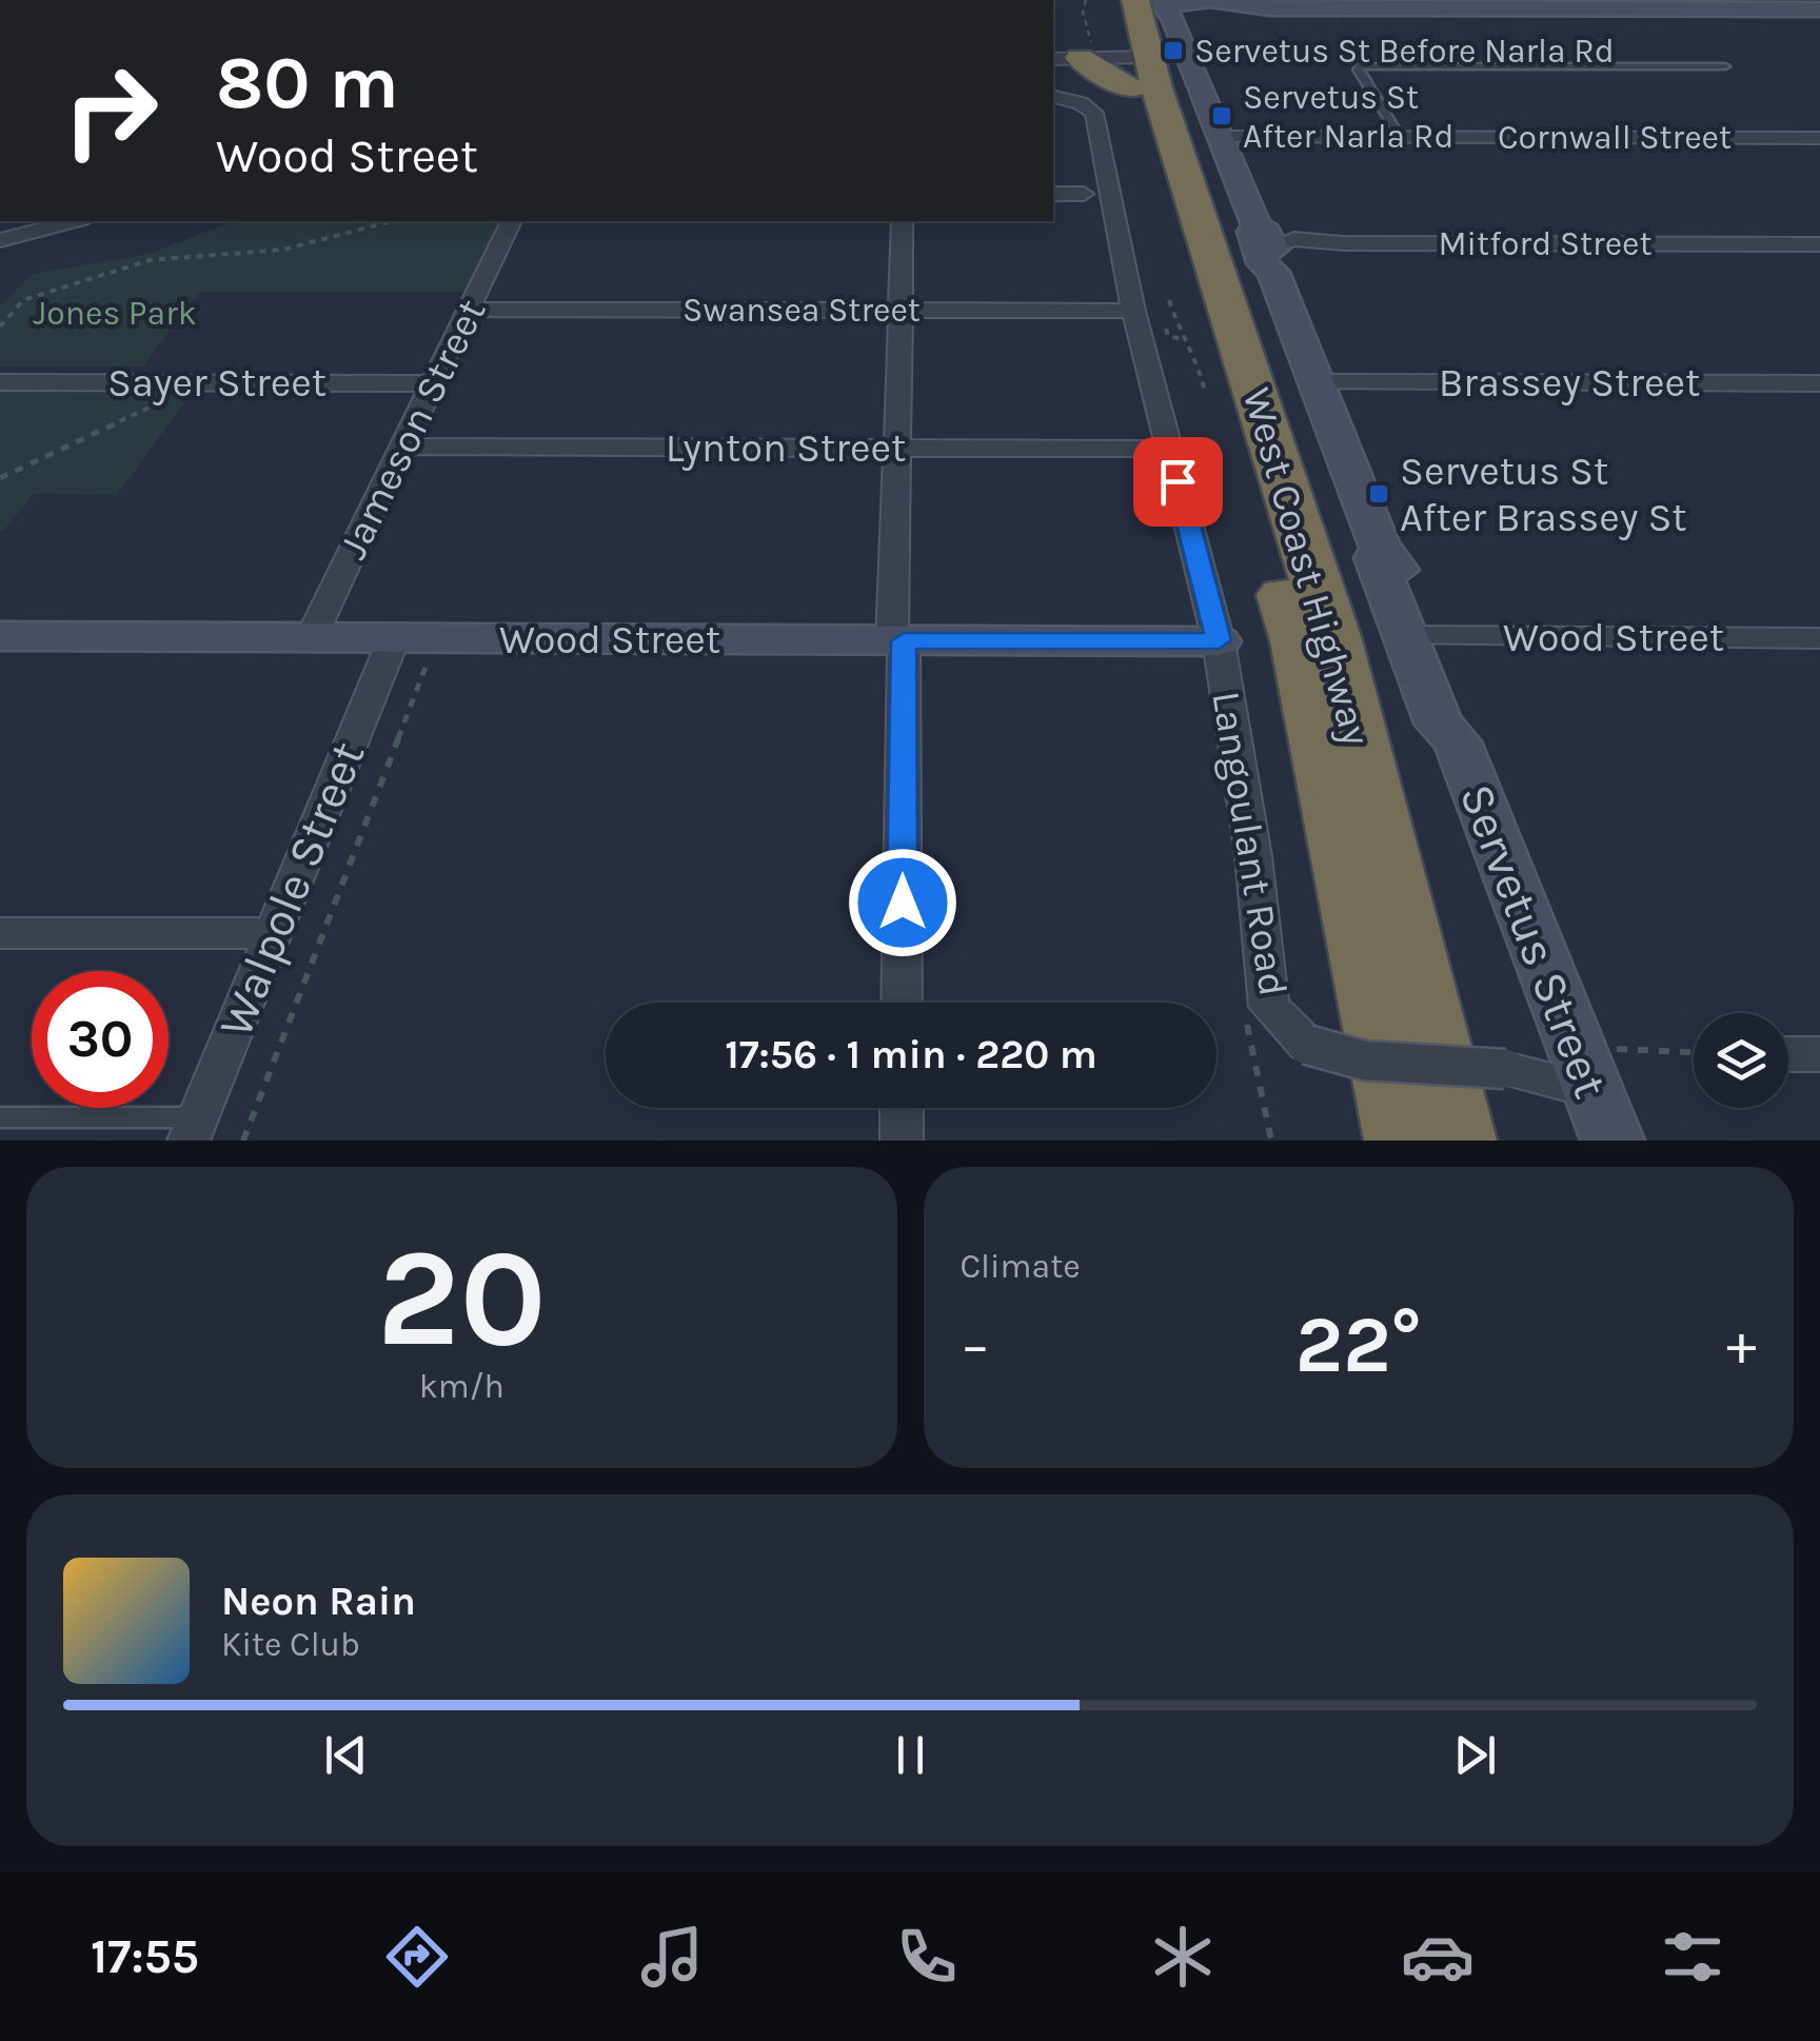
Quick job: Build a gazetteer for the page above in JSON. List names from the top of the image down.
{
  "streets": {
    "highway": ["West Coast Highway"],
    "street": [
      "Cornwall Street",
      "Mitford Street",
      "Swansea Street",
      "Sayer Street",
      "Brassey Street",
      "Jameson Street",
      "Lynton Street",
      "Wood Street",
      "Langoulant Road",
      "Walpole Street",
      "Servetus Street"
    ]
  },
  "crossings": [
    ["Cornwall Street", "Servetus Street"],
    ["Mitford Street", "Servetus Street"],
    ["Swansea Street", "Jameson Street"],
    ["Swansea Street", "Langoulant Road"],
    ["Sayer Street", "Jameson Street"],
    ["Brassey Street", "Servetus Street"],
    ["Jameson Street", "Lynton Street"],
    ["Jameson Street", "Wood Street"],
    ["Lynton Street", "Langoulant Road"],
    ["West Coast Highway", "Servetus Street"],
    ["Wood Street", "Langoulant Road"],
    ["Wood Street", "Walpole Street"],
    ["Wood Street", "Servetus Street"],
    ["Langoulant Road", "Servetus Street"]
  ],
  "parks": ["Jones Park"],
  "places": {
    "transit": ["Servetus St Before Narla Rd", "Servetus St After Narla Rd", "Servetus St After Brassey St"]
  },
  "page": {
    "turn": ["80 m", "Wood Street"],
    "limit": "30",
    "trip": "17:56 · 1 min · 220 m",
    "tile": [
      ["20", "km/h"],
      "Climate"
    ],
    "heat": ["−", "22°", "+"],
    "song": ["Neon Rain", "Kite Club"],
    "tabs": "17:55"
  }
}
